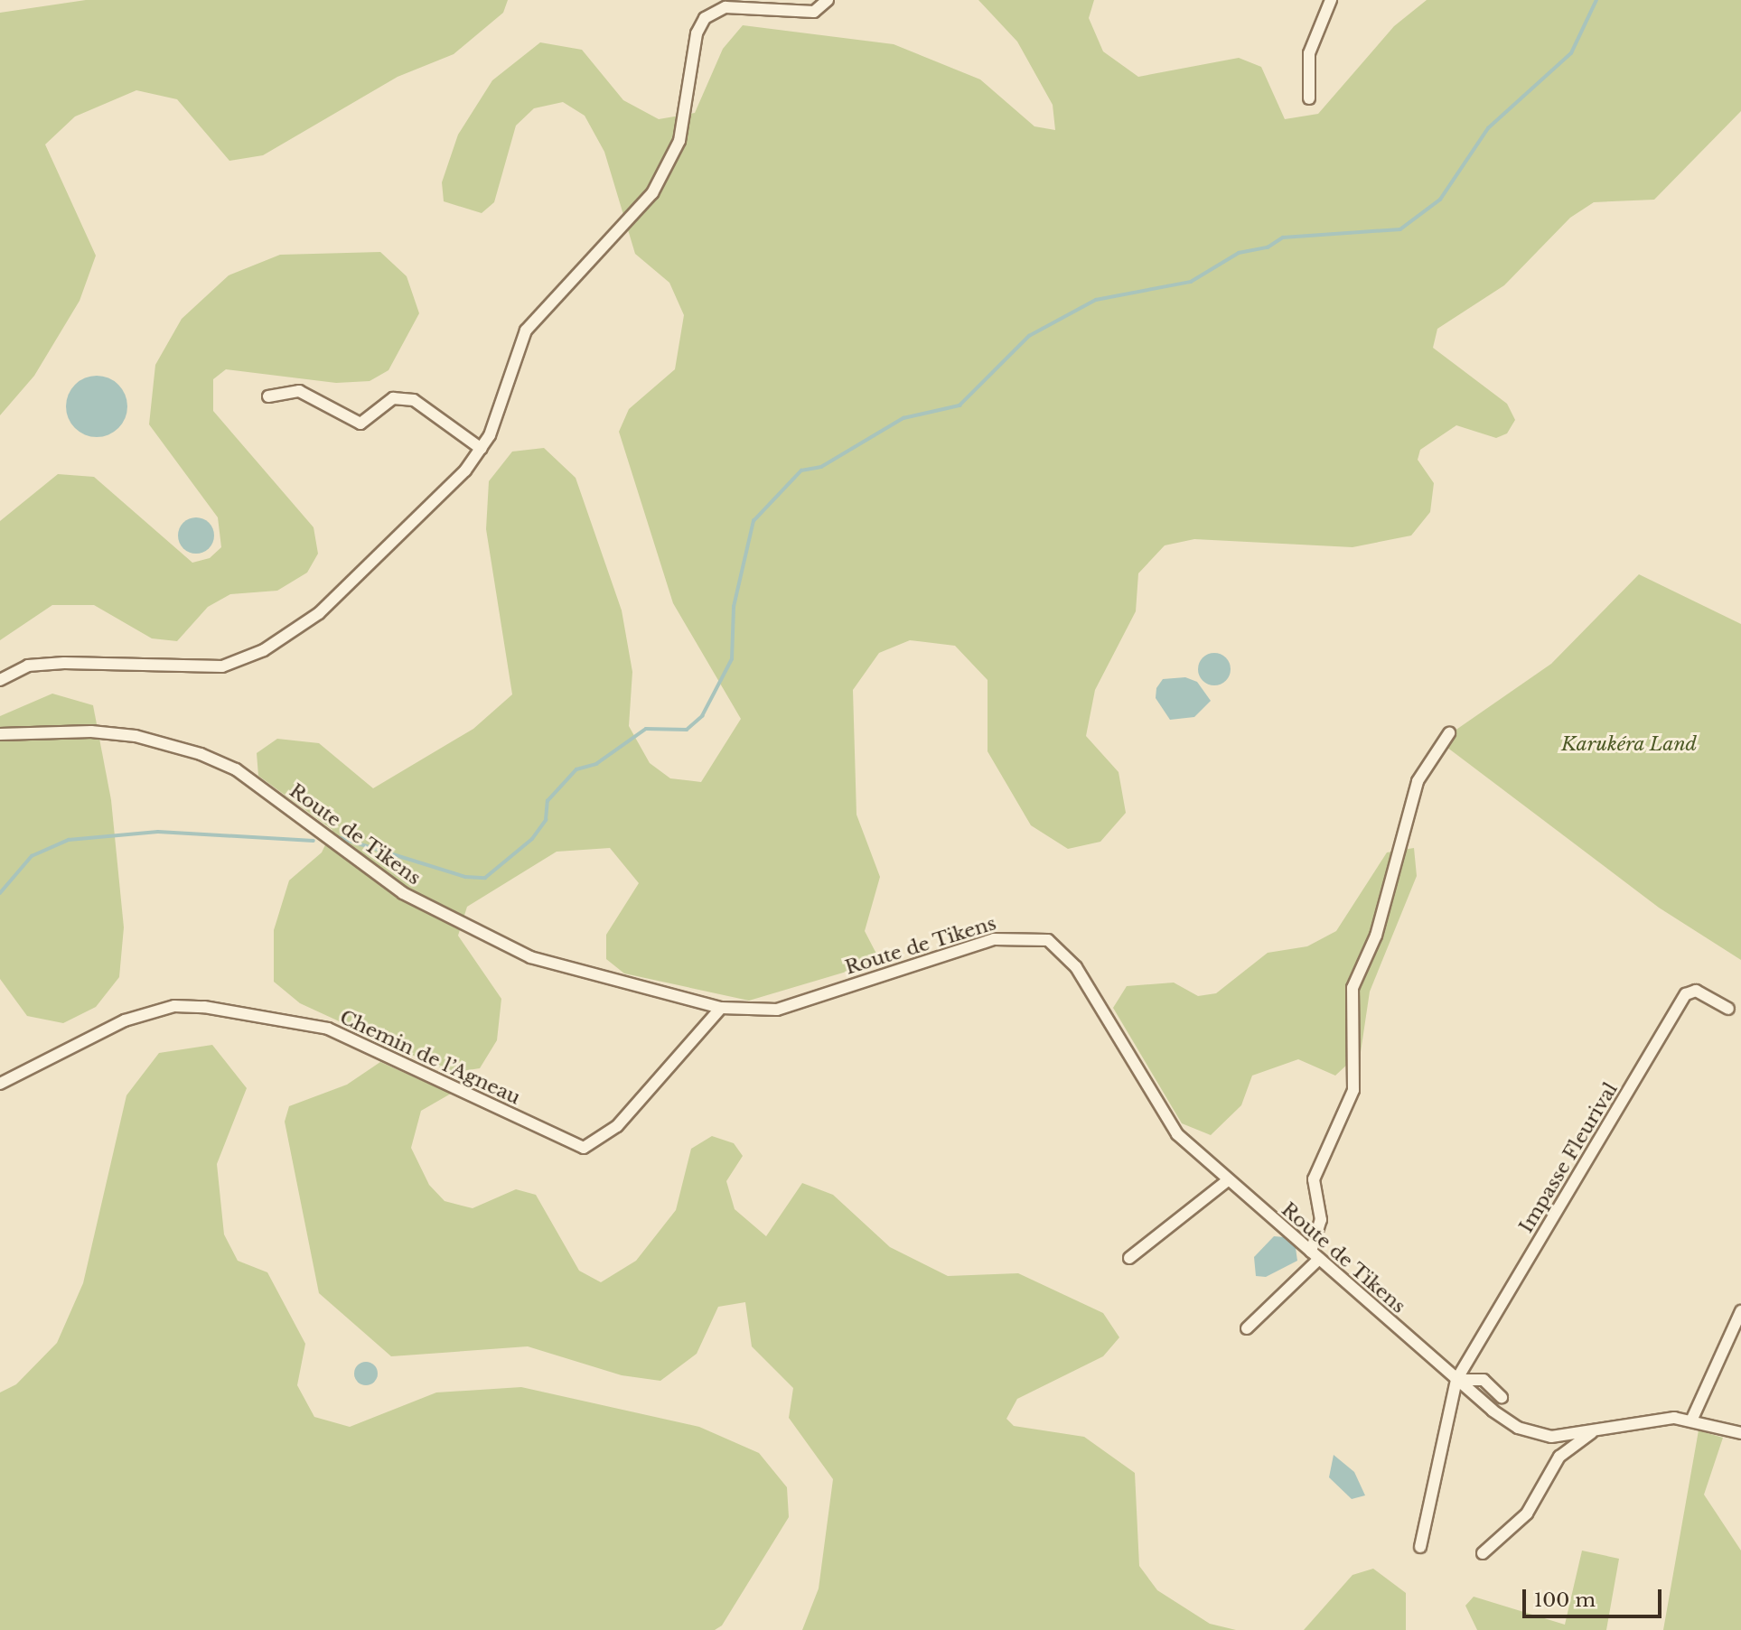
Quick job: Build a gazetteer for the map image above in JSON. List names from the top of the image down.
{
  "streets": {
    "street": ["Route de Tikens", "Chemin de l’Agneau", "Impasse Fleurival"]
  },
  "crossings": [
    ["Route de Tikens", "Chemin de l’Agneau"],
    ["Route de Tikens", "Impasse Fleurival"]
  ],
  "parks": ["Karukéra Land"],
  "scale_bar": "100 m"
}
